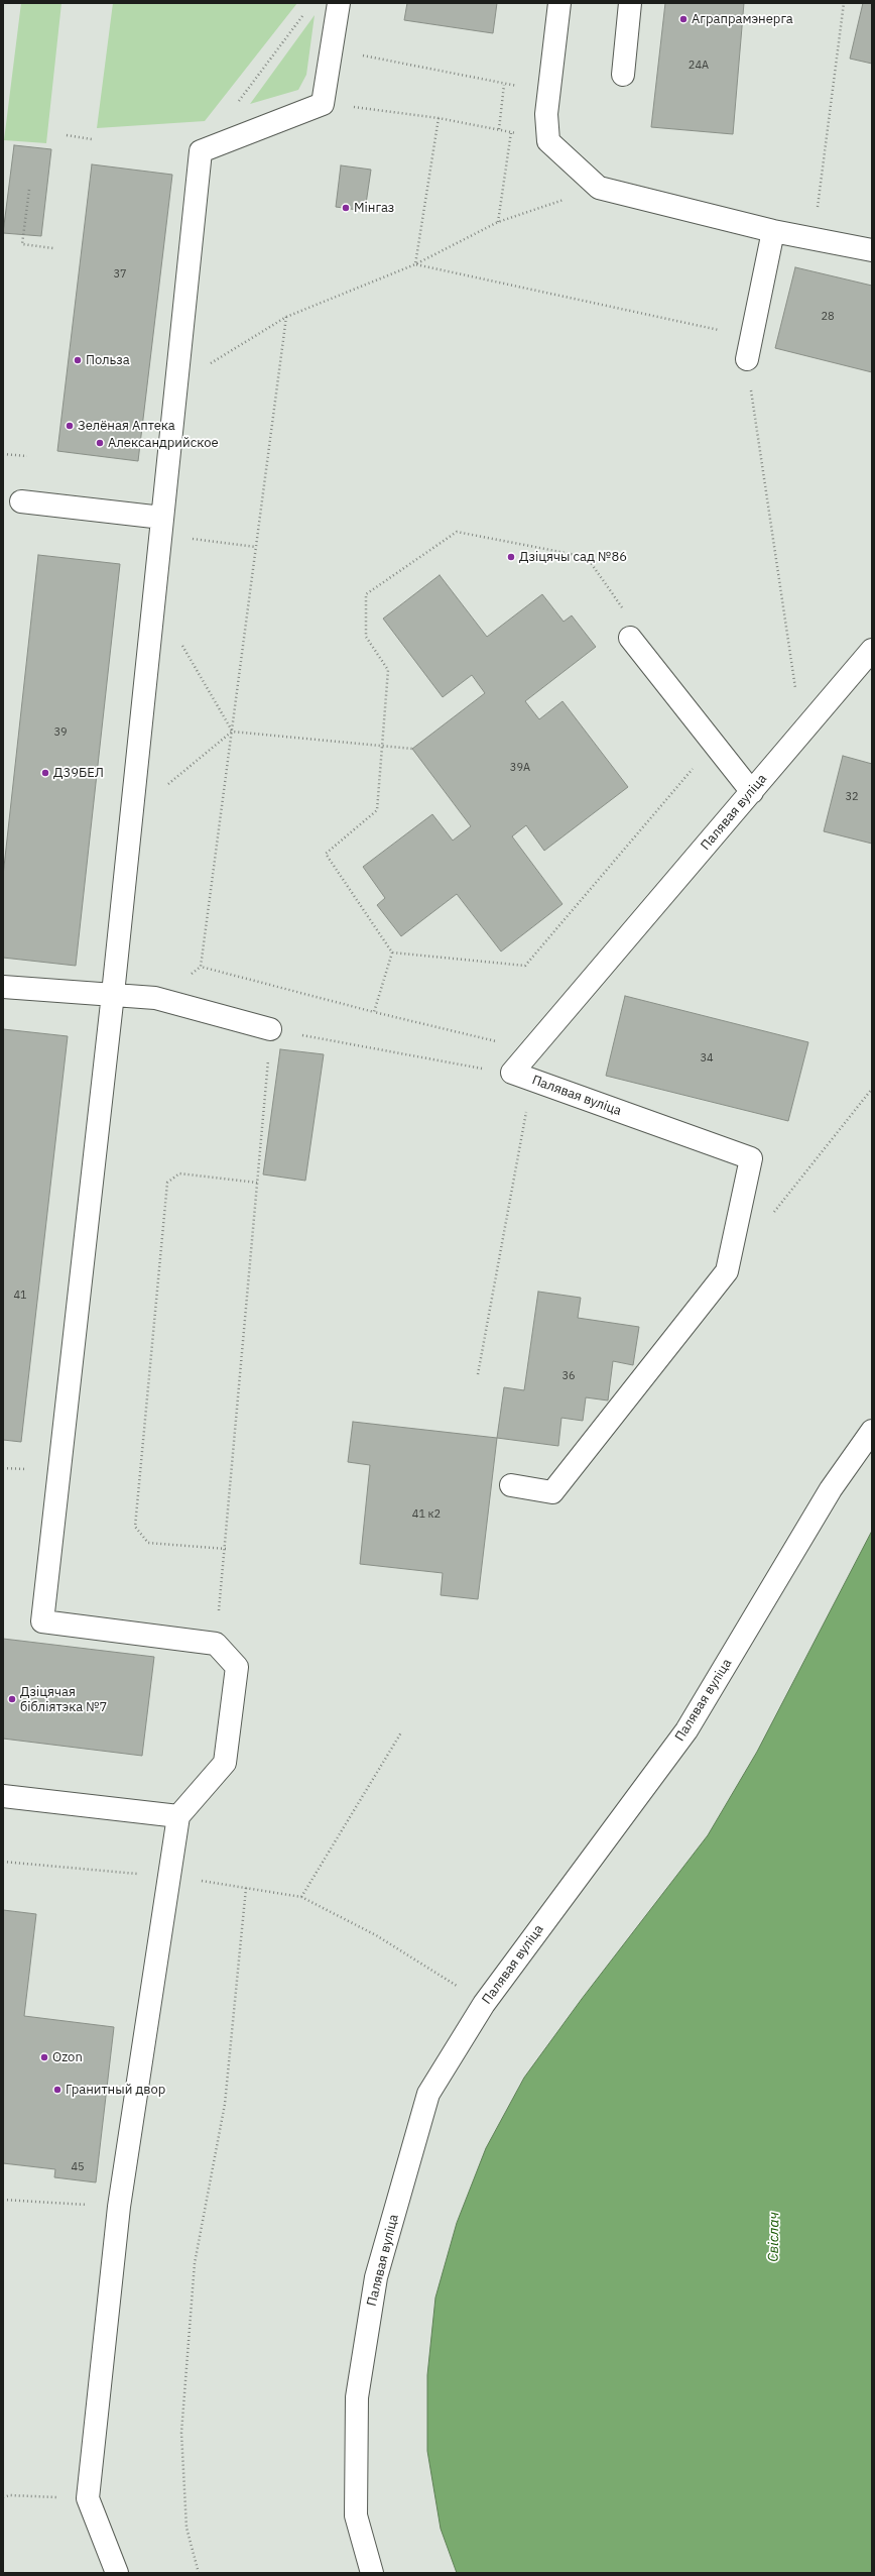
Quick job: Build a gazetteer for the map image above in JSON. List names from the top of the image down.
{
  "streets": {
    "street": ["Палявая вуліца"]
  },
  "water": ["Свіслач"],
  "places": [
    "Аграпрамэнерга",
    "Мінгаз",
    "Польза",
    "Зелёная Аптека",
    "Александрийское",
    "Дзіцячы сад №86",
    "Д39БЕЛ",
    "Дзіцячая бібліятэка №7",
    "Ozon",
    "Гранитный двор"
  ],
  "house_numbers": [
    "24А",
    "37",
    "28",
    "39",
    "39А",
    "32",
    "34",
    "41",
    "36",
    "41 к2",
    "45"
  ]
}
